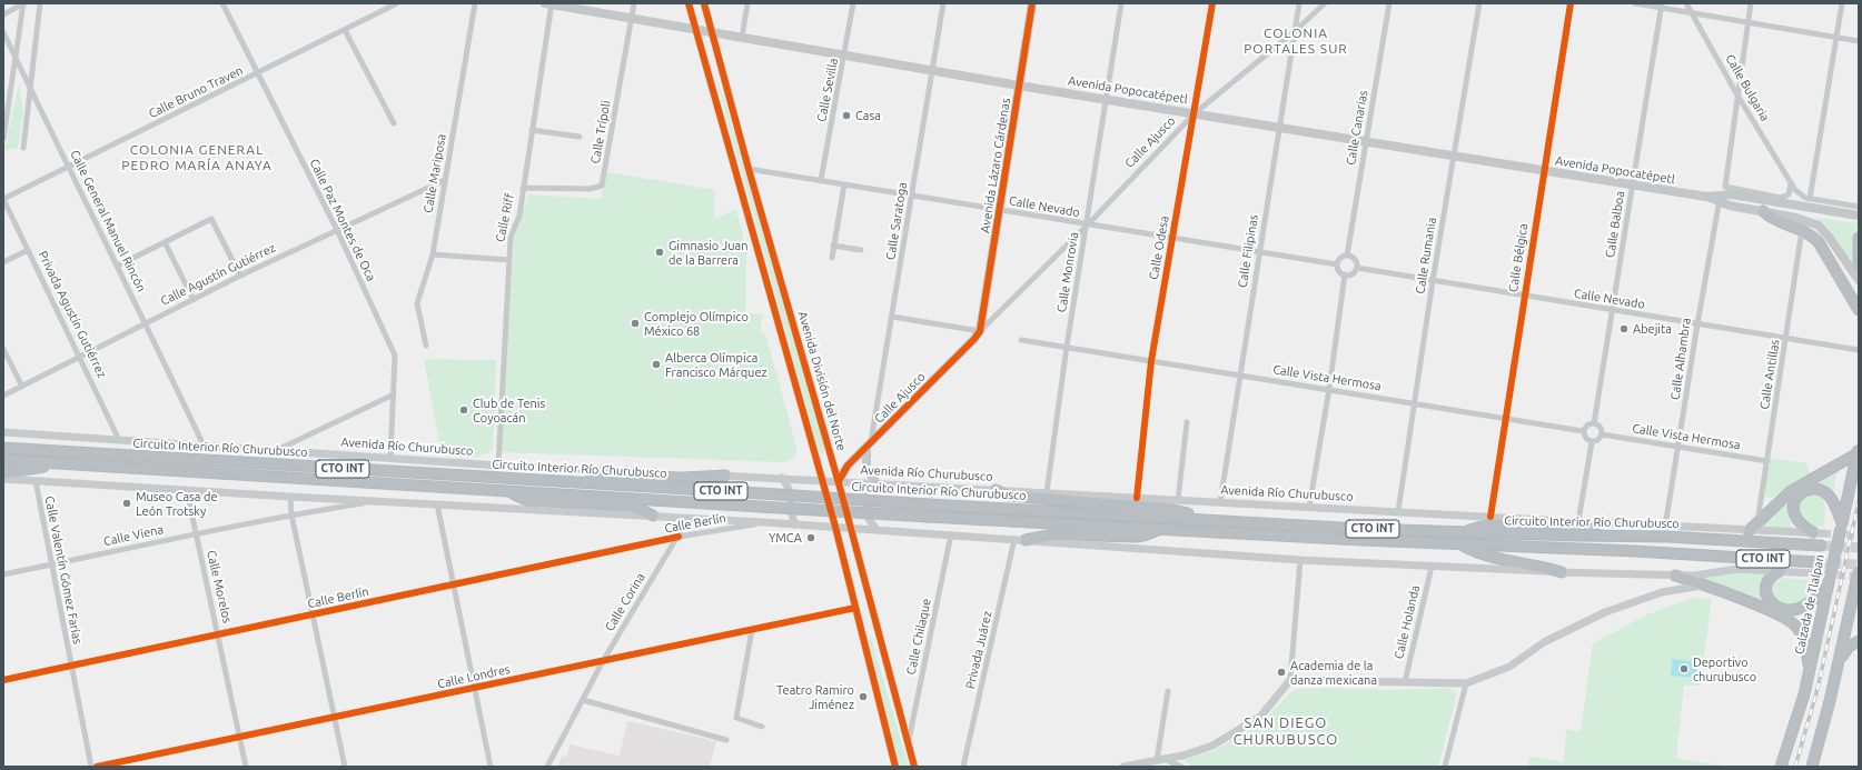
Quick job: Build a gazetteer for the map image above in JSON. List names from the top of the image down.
{
  "streets": {
    "highway": ["Circuito Interior Río Churubusco", "CTO INT", "Calzada de Tlalpan"],
    "main road": [
      "Avenida Popocatépetl",
      "Calle Ajusco",
      "Avenida Lázaro Cárdenas",
      "Avenida División del Norte",
      "Avenida Río Churubusco"
    ],
    "street": [
      "Calle Bulgaria",
      "Calle Sevilla",
      "Calle Bruno Traven",
      "Calle Canarias",
      "Calle Trípoli",
      "Calle Mariposa",
      "Calle Nevado",
      "Calle Riff",
      "Calle Paz Montes de Oca",
      "Calle General Manuel Rincón",
      "Calle Saratoga",
      "Calle Balboa",
      "Calle Odesa",
      "Calle Filipinas",
      "Calle Rumania",
      "Calle Bélgica",
      "Calle Monrovia",
      "Calle Agustín Gutiérrez",
      "Privada Agustín Gutiérrez",
      "Calle Alhambra",
      "Calle Antillas",
      "Calle Vista Hermosa",
      "Calle Berlín",
      "Calle Viena",
      "Calle Valentín Gómez Farías",
      "Calle Morelos",
      "Calle Corina",
      "Calle Holanda",
      "Calle Chilaque",
      "Privada Juárez",
      "Calle Londres"
    ]
  },
  "crossings": [
    ["Calle Sevilla", "Avenida Popocatépetl"],
    ["Calle Sevilla", "Calle Nevado"],
    ["Avenida Popocatépetl", "Calle Canarias"],
    ["Avenida Popocatépetl", "Calle Trípoli"],
    ["Avenida Popocatépetl", "Calle Ajusco"],
    ["Avenida Popocatépetl", "Avenida Lázaro Cárdenas"],
    ["Avenida Popocatépetl", "Calle Riff"],
    ["Avenida Popocatépetl", "Calle Saratoga"],
    ["Avenida Popocatépetl", "Calle Balboa"],
    ["Avenida Popocatépetl", "Calle Odesa"],
    ["Avenida Popocatépetl", "Calle Filipinas"],
    ["Avenida Popocatépetl", "Calle Rumania"],
    ["Avenida Popocatépetl", "Calle Bélgica"],
    ["Avenida Popocatépetl", "Calle Monrovia"],
    ["Avenida Popocatépetl", "Calle Alhambra"],
    ["Avenida Popocatépetl", "Avenida División del Norte"],
    ["Calle Bruno Traven", "Calle Paz Montes de Oca"],
    ["Calle Bruno Traven", "Calle General Manuel Rincón"],
    ["Calle Bruno Traven", "Privada Agustín Gutiérrez"],
    ["Calle Canarias", "Calle Nevado"],
    ["Calle Trípoli", "Calle Riff"],
    ["Calle Ajusco", "Avenida Lázaro Cárdenas"],
    ["Calle Ajusco", "Calle Nevado"],
    ["Calle Ajusco", "Calle Saratoga"],
    ["Calle Ajusco", "Calle Odesa"],
    ["Calle Ajusco", "Calle Filipinas"],
    ["Calle Ajusco", "Calle Monrovia"],
    ["Calle Ajusco", "Avenida División del Norte"],
    ["Calle Ajusco", "Avenida Río Churubusco"],
    ["Avenida Lázaro Cárdenas", "Calle Nevado"],
    ["Calle Mariposa", "Calle Agustín Gutiérrez"],
    ["Calle Nevado", "Calle Saratoga"],
    ["Calle Nevado", "Calle Balboa"],
    ["Calle Nevado", "Calle Odesa"],
    ["Calle Nevado", "Calle Filipinas"],
    ["Calle Nevado", "Calle Rumania"],
    ["Calle Nevado", "Calle Bélgica"],
    ["Calle Nevado", "Calle Monrovia"],
    ["Calle Nevado", "Calle Alhambra"],
    ["Calle Nevado", "Calle Antillas"],
    ["Calle Nevado", "Avenida División del Norte"],
    ["Calle Riff", "Avenida Río Churubusco"],
    ["Calle Paz Montes de Oca", "Calle Agustín Gutiérrez"],
    ["Calle Paz Montes de Oca", "Avenida Río Churubusco"],
    ["Calle General Manuel Rincón", "Calle Agustín Gutiérrez"],
    ["Calle General Manuel Rincón", "Avenida Río Churubusco"],
    ["Calle Balboa", "Calle Vista Hermosa"],
    ["Calle Odesa", "Calle Vista Hermosa"],
    ["Calle Odesa", "Avenida Río Churubusco"],
    ["Calle Filipinas", "Calle Vista Hermosa"],
    ["Calle Filipinas", "Avenida Río Churubusco"],
    ["Calle Rumania", "Calle Vista Hermosa"],
    ["Calle Rumania", "Avenida Río Churubusco"],
    ["Calle Bélgica", "Calle Vista Hermosa"],
    ["Calle Bélgica", "Avenida Río Churubusco"],
    ["Calle Monrovia", "Calle Vista Hermosa"],
    ["Calle Monrovia", "Avenida Río Churubusco"],
    ["Calle Agustín Gutiérrez", "Privada Agustín Gutiérrez"],
    ["Privada Agustín Gutiérrez", "Avenida Río Churubusco"],
    ["Calle Alhambra", "Calle Vista Hermosa"],
    ["Calle Alhambra", "Avenida Río Churubusco"],
    ["Calle Antillas", "Calle Vista Hermosa"],
    ["Avenida División del Norte", "Avenida Río Churubusco"],
    ["Avenida División del Norte", "CTO INT"],
    ["Avenida División del Norte", "Calle Chilaque"],
    ["CTO INT", "Calle Berlín"],
    ["CTO INT", "Calle Viena"],
    ["CTO INT", "Calle Valentín Gómez Farías"],
    ["CTO INT", "Calle Morelos"],
    ["CTO INT", "Calle Corina"],
    ["CTO INT", "Calle Holanda"],
    ["CTO INT", "Calle Chilaque"],
    ["CTO INT", "Privada Juárez"],
    ["Calle Berlín", "Calle Valentín Gómez Farías"],
    ["Calle Berlín", "Calle Morelos"],
    ["Calle Berlín", "Calle Corina"],
    ["Calle Viena", "Calle Valentín Gómez Farías"],
    ["Calle Viena", "Calle Morelos"],
    ["Calle Morelos", "Calle Londres"],
    ["Calle Corina", "Calle Londres"]
  ],
  "districts": ["COLONIA PORTALES SUR", "COLONIA GENERAL PEDRO MARÍA ANAYA", "SAN DIEGO CHURUBUSCO"],
  "places": [
    "Casa",
    "Gimnasio Juan de la Barrera",
    "Complejo Olímpico México 68",
    "Abejita",
    "Alberca Olímpica Francisco Márquez",
    "Club de Tenis Coyoacán",
    "Museo Casa de León Trotsky",
    "YMCA",
    "Deportivo churubusco",
    "Academia de la danza mexicana",
    "Teatro Ramiro Jiménez"
  ]
}
